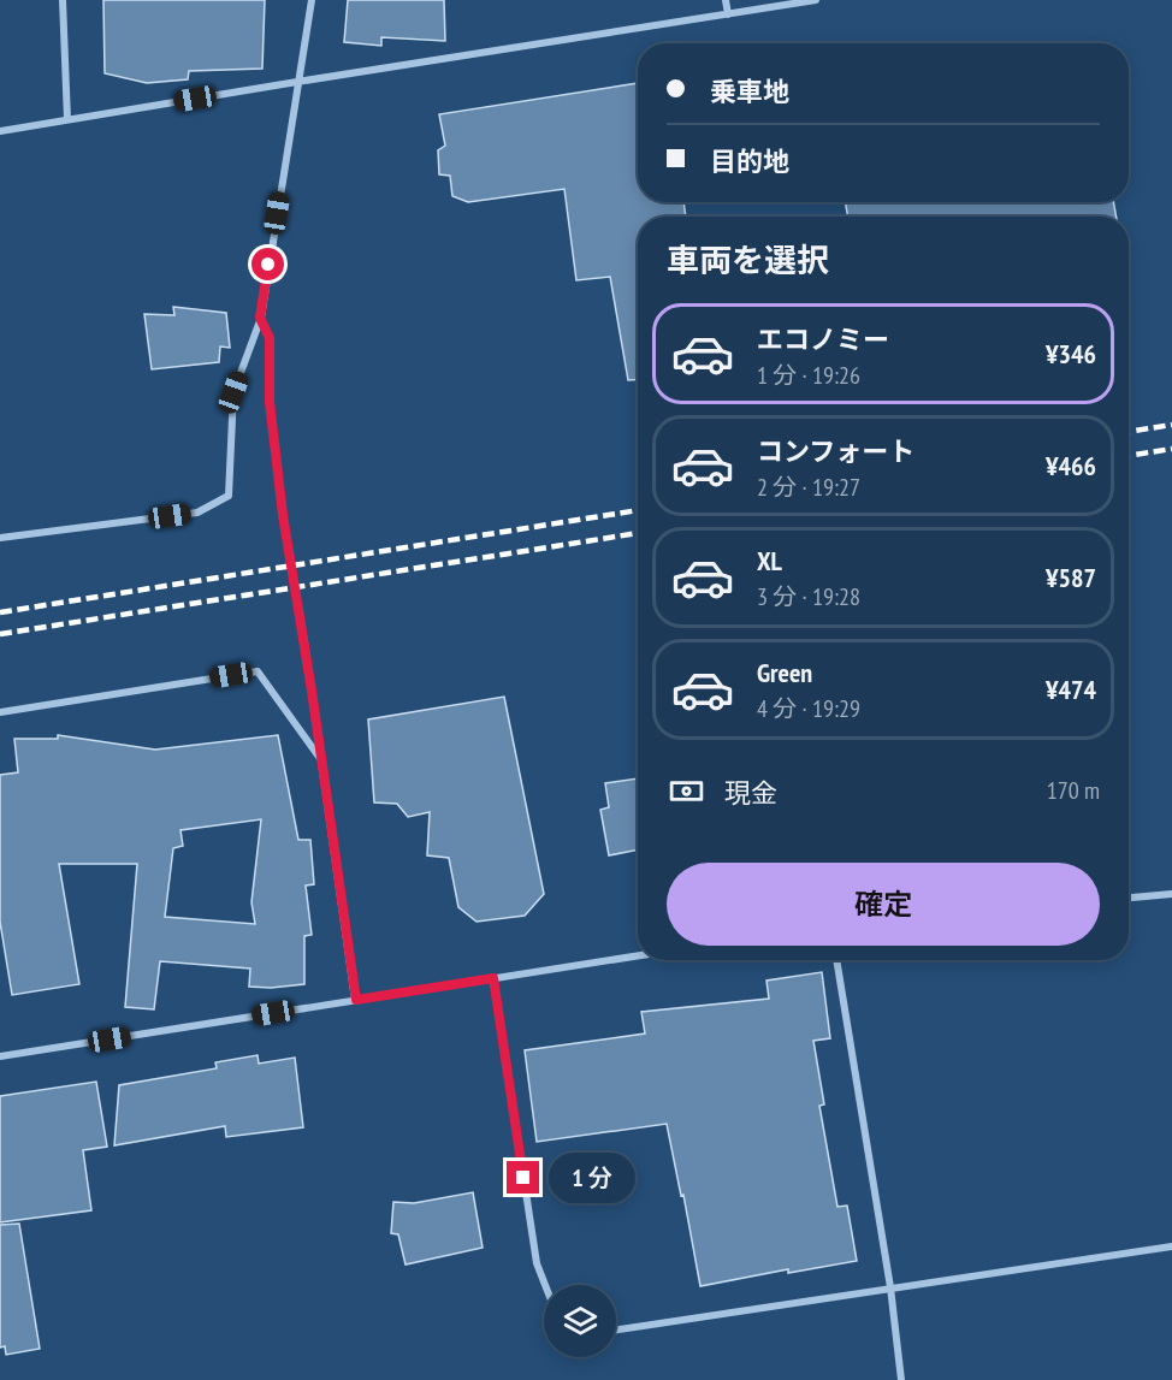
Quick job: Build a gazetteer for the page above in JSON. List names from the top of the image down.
{
  "page": {
    "banner": ["乗車地", "目的地"],
    "heading": "車両を選択",
    "list": [
      {
        "name": "エコノミー",
        "note": "1 分 · 19:26",
        "value": "¥346"
      },
      {
        "name": "コンフォート",
        "note": "2 分 · 19:27",
        "value": "¥466"
      },
      {
        "name": "XL",
        "note": "3 分 · 19:28",
        "value": "¥587"
      },
      {
        "name": "Green",
        "note": "4 分 · 19:29",
        "value": "¥474"
      }
    ],
    "pay": ["現金", "170 m"],
    "buttons": "確定",
    "bubble": "1 分"
  }
}
